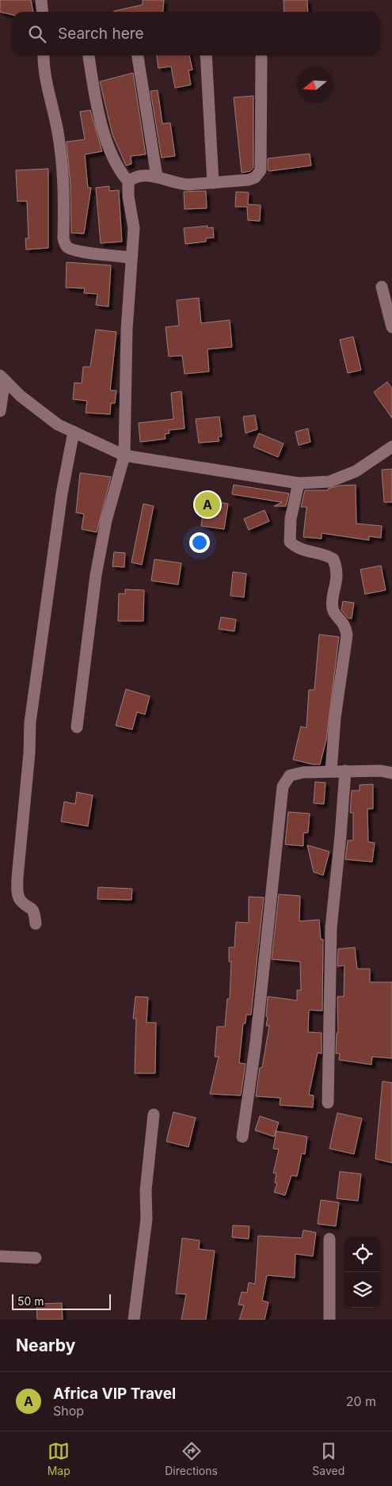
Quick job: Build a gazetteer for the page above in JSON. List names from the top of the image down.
{
  "scale_bar": "50 m",
  "north": "left",
  "page": {
    "search": "Search here",
    "pins": "A",
    "scale": "50 m",
    "heading": "Nearby",
    "list": [
      {
        "mark": "A",
        "name": "Africa VIP Travel",
        "note": "Shop",
        "value": "20 m"
      }
    ],
    "nav": ["Map", "Directions", "Saved"]
  }
}
